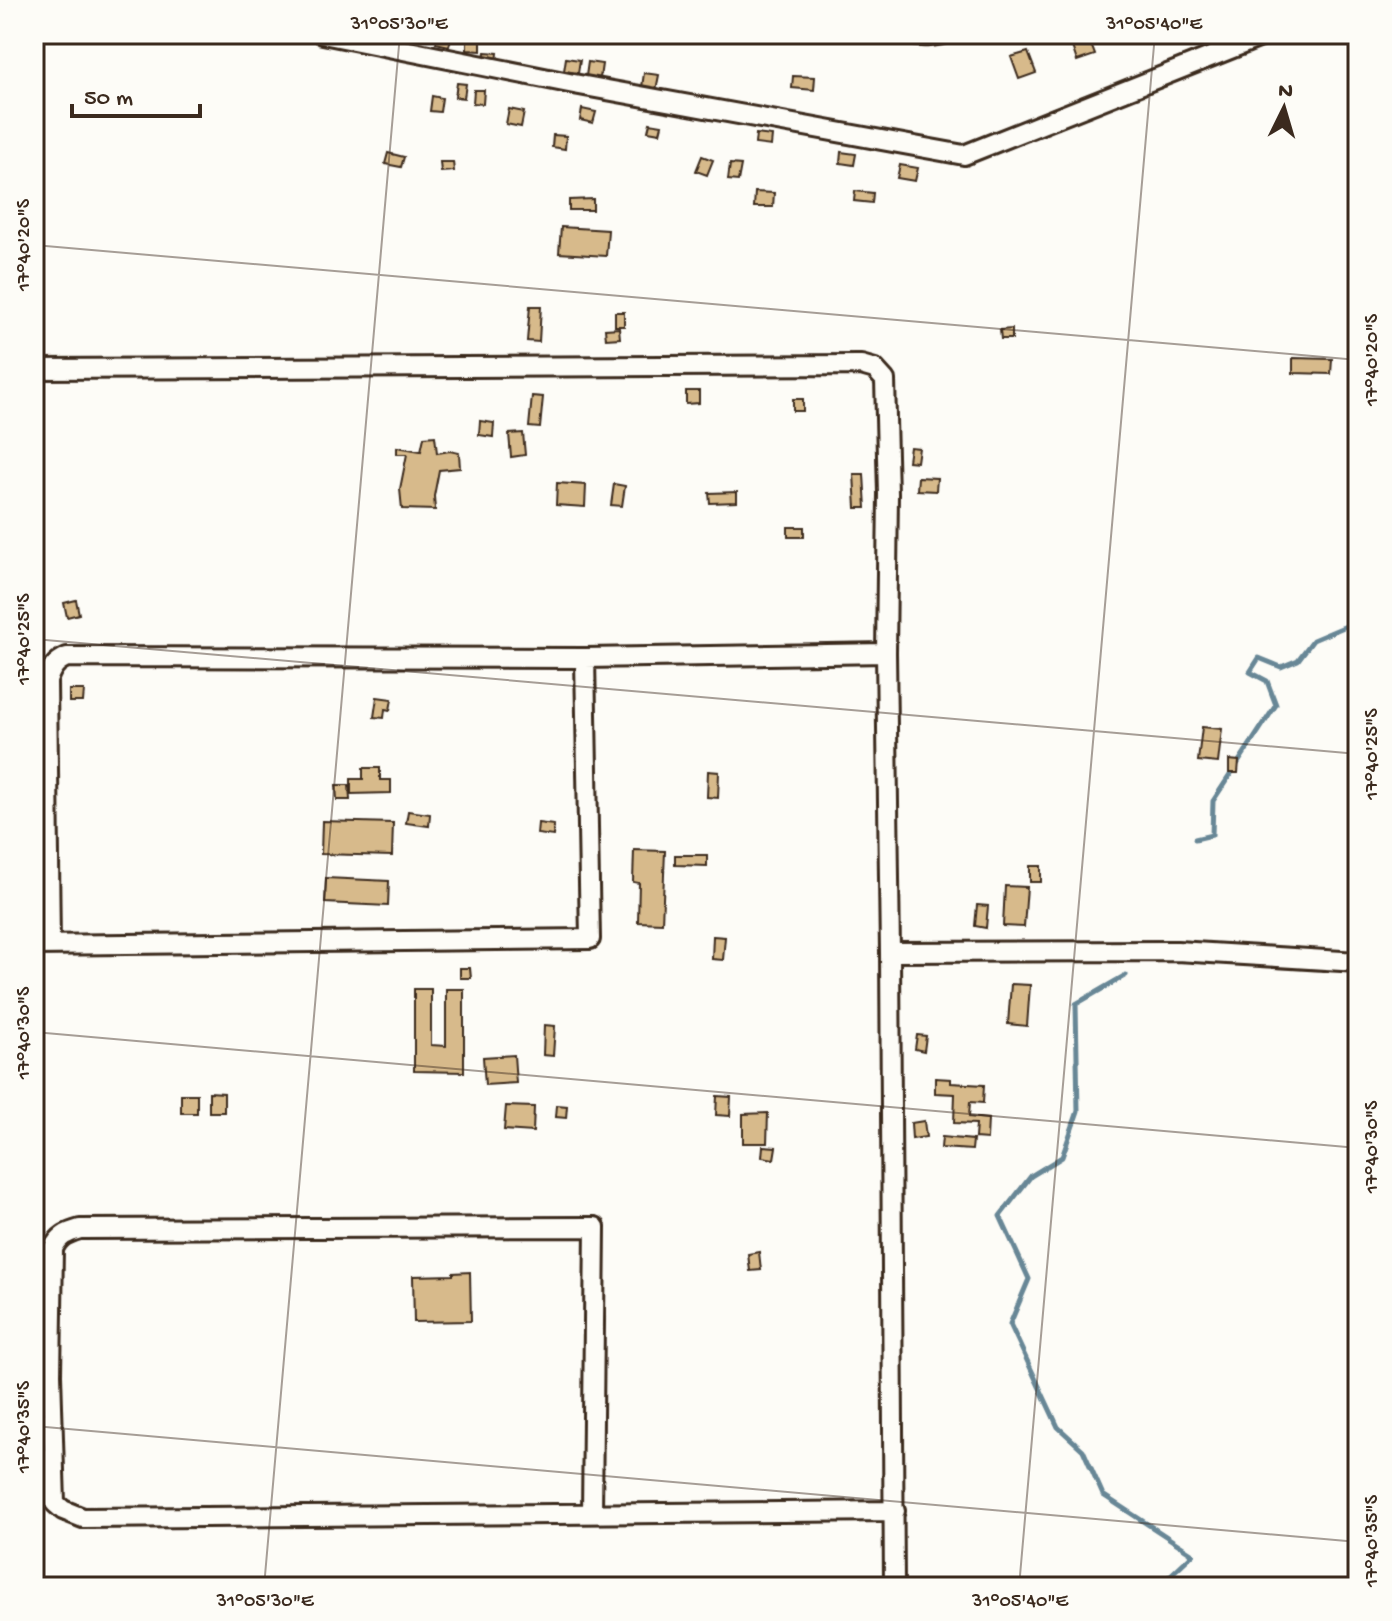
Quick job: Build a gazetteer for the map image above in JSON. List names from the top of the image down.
{
  "scale_bar": "50 m",
  "north": "top",
  "coordinates": [
    "31°05'30\"E",
    "31°05'40\"E",
    "17°40'20\"S",
    "17°40'25\"S",
    "17°40'30\"S",
    "17°40'35\"S"
  ]
}
